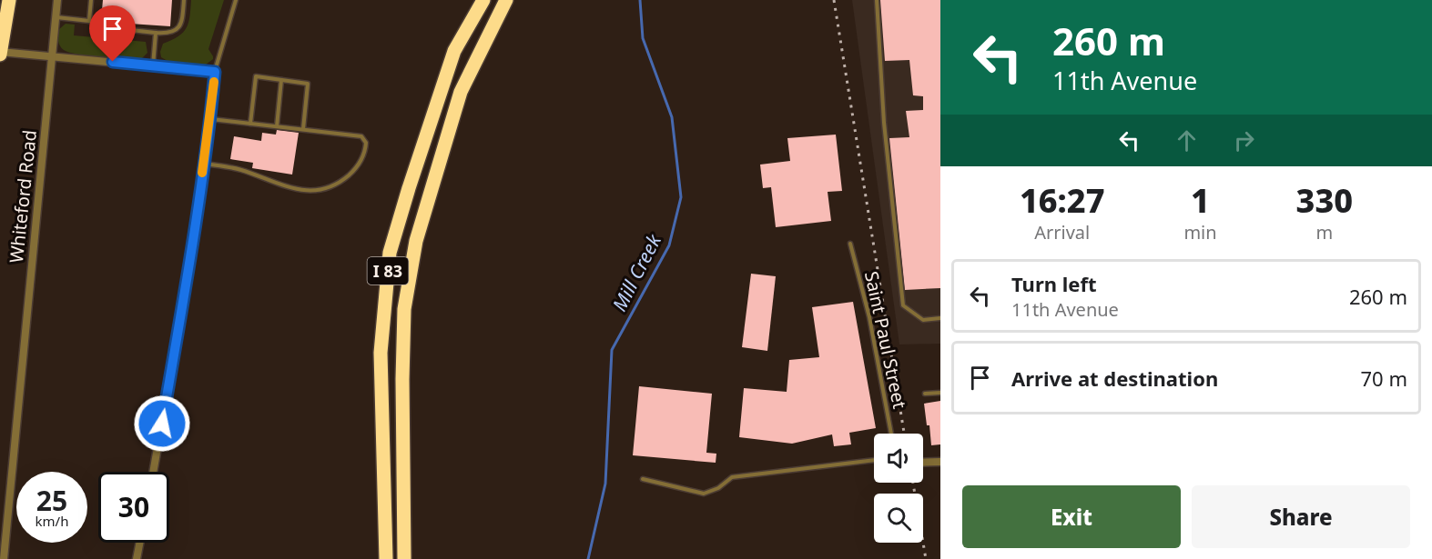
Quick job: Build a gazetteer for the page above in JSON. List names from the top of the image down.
{
  "streets": {
    "highway": ["I 83"],
    "street": ["Whiteford Road"],
    "lane": ["Saint Paul Street"]
  },
  "water": ["Mill Creek"],
  "page": {
    "turn": ["260 m", "11th Avenue"],
    "eta": [
      "16:27",
      "Arrival",
      "1",
      "min",
      "330",
      "m"
    ],
    "list": [
      {
        "name": "Turn left",
        "note": "11th Avenue",
        "value": "260 m"
      },
      {
        "name": "Arrive at destination",
        "value": "70 m"
      }
    ],
    "speed": "25 km/h",
    "limit": "30",
    "buttons": ["Exit", "Share"]
  }
}
